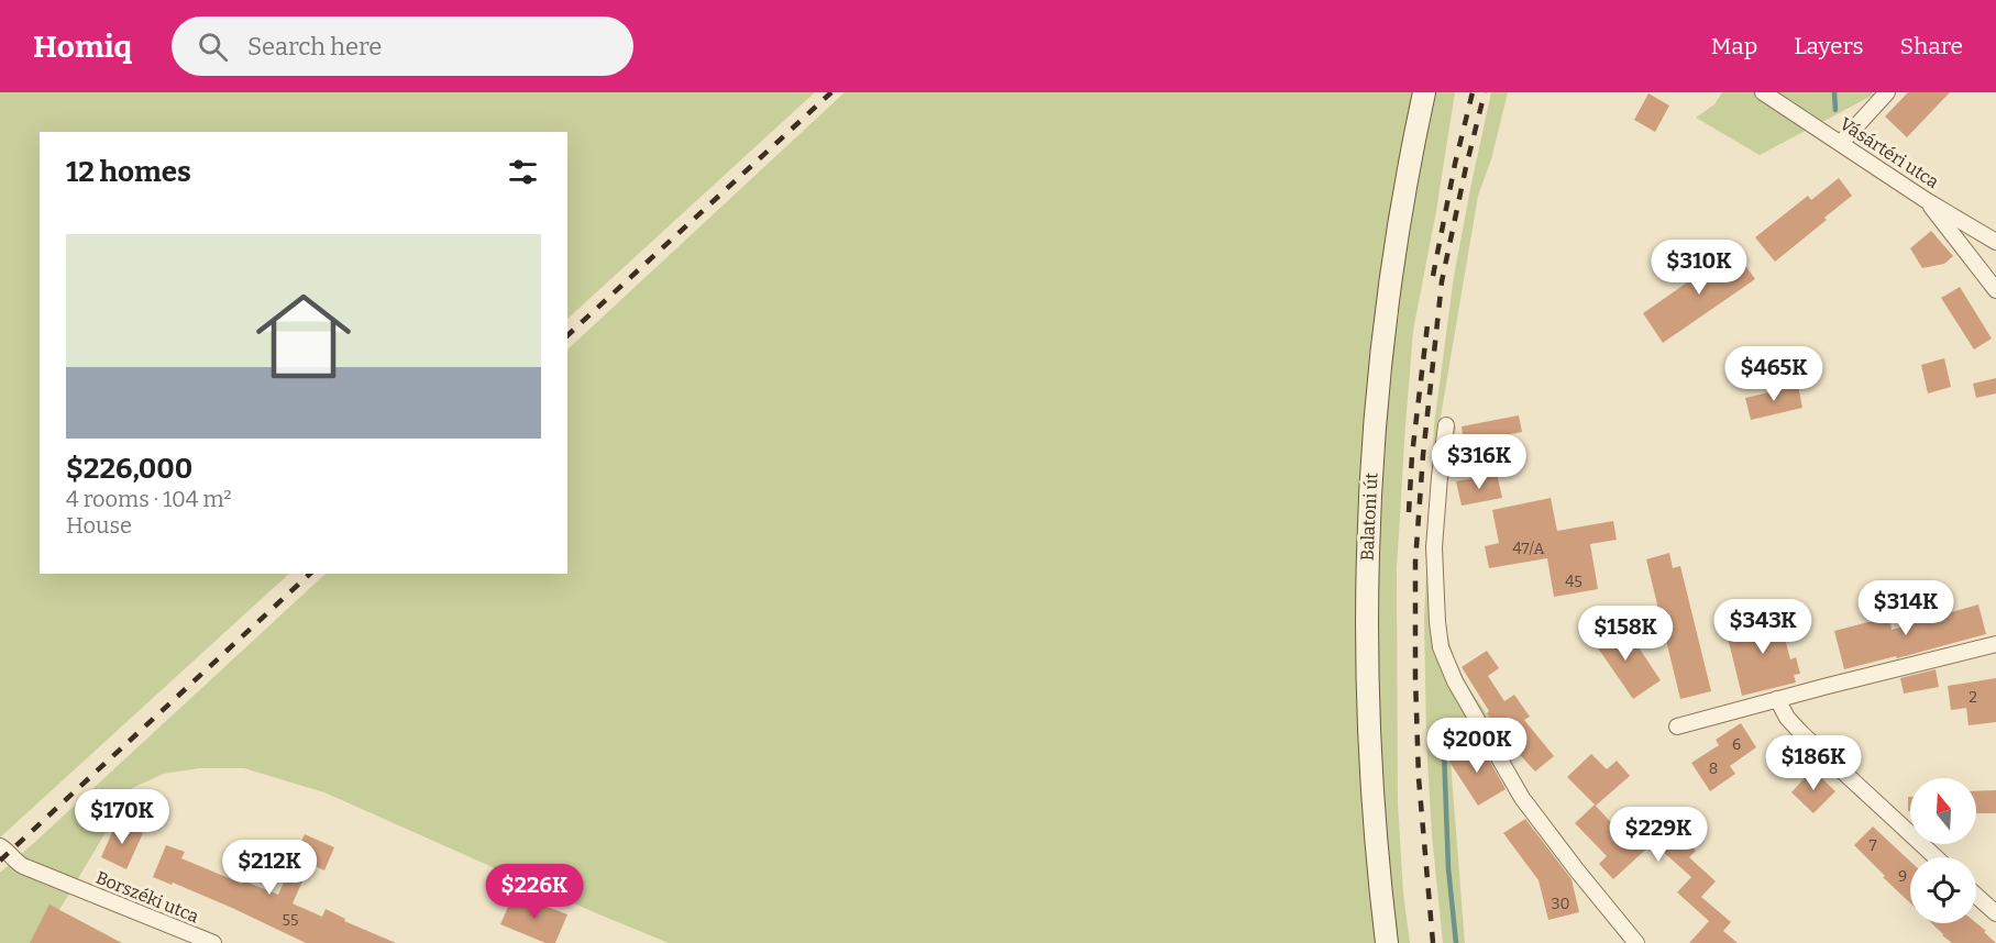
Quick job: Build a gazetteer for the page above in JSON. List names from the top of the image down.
{
  "streets": {
    "main road": ["Balatoni út"],
    "street": ["Vásártéri utca", "Borszéki utca"]
  },
  "house_numbers": [
    "47/A",
    "45",
    "2",
    "6",
    "8",
    "7",
    "9",
    "30",
    "55"
  ],
  "north": "top",
  "page": {
    "header": "Homiq",
    "search": "Search here",
    "nav": ["Map", "Layers", "Share"],
    "heading": "12 homes",
    "list": [
      {
        "name": "$226,000",
        "note": "4 rooms · 104 m² · House"
      }
    ],
    "price": [
      "$310K",
      "$465K",
      "$316K",
      "$314K",
      "$343K",
      "$158K",
      "$200K",
      "$186K",
      "$170K",
      "$229K",
      "$212K",
      "$226K"
    ]
  }
}
